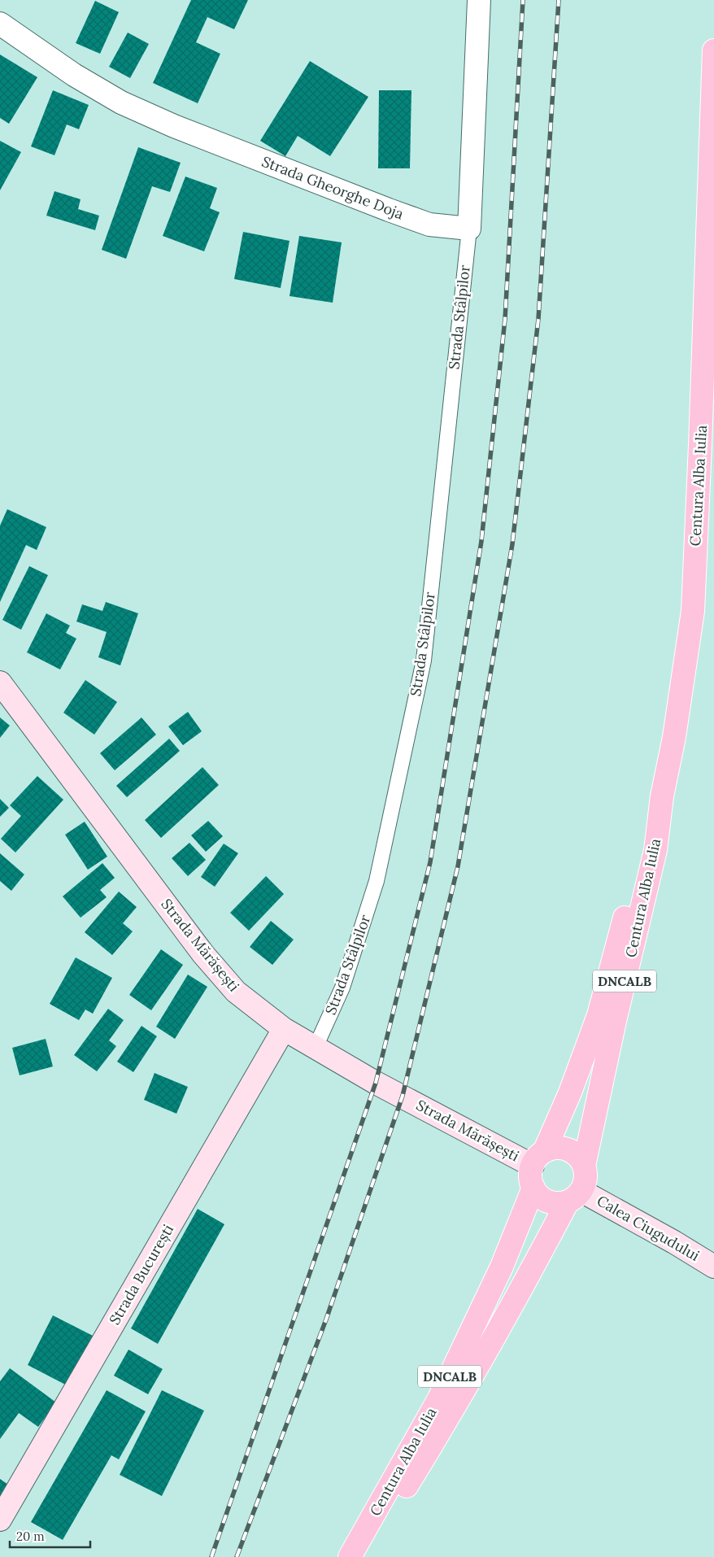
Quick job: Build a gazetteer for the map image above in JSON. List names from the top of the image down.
{
  "streets": {
    "main road": [
      "Centura Alba Iulia",
      "Strada Mărășești",
      "DNCALB",
      "Calea Ciugudului",
      "Strada București"
    ],
    "street": ["Strada Gheorghe Doja"],
    "lane": ["Strada Stâlpilor"]
  },
  "crossings": [
    ["Strada Gheorghe Doja", "Strada Stâlpilor"],
    ["Strada Stâlpilor", "Strada Mărășești"],
    ["Centura Alba Iulia", "Strada Mărășești"],
    ["Centura Alba Iulia", "Calea Ciugudului"],
    ["Strada Mărășești", "Calea Ciugudului"],
    ["Strada Mărășești", "Strada București"]
  ],
  "scale_bar": "20 m"
}
